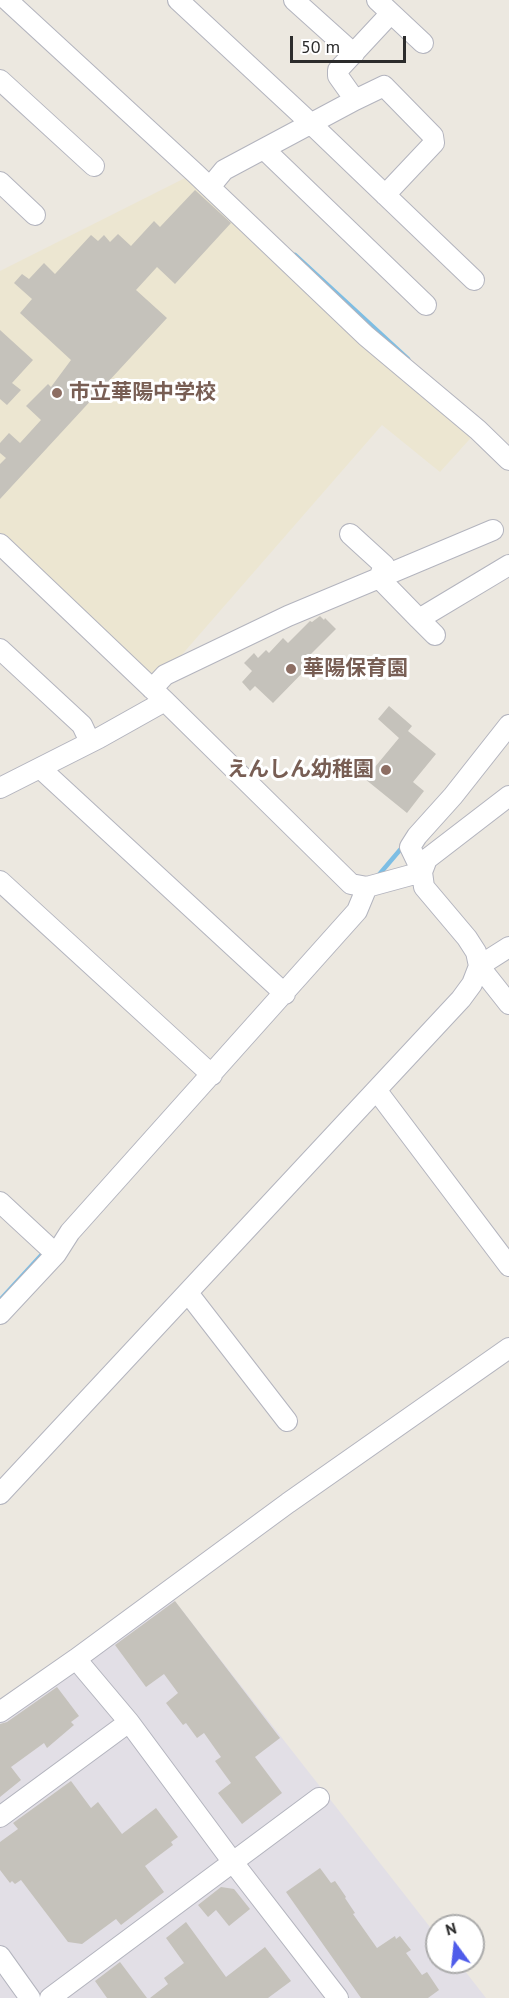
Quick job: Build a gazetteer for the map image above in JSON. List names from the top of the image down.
{
  "places": ["市立華陽中学校", "華陽保育園", "えんしん幼稚園"],
  "scale_bar": "50 m",
  "north": "top"
}
